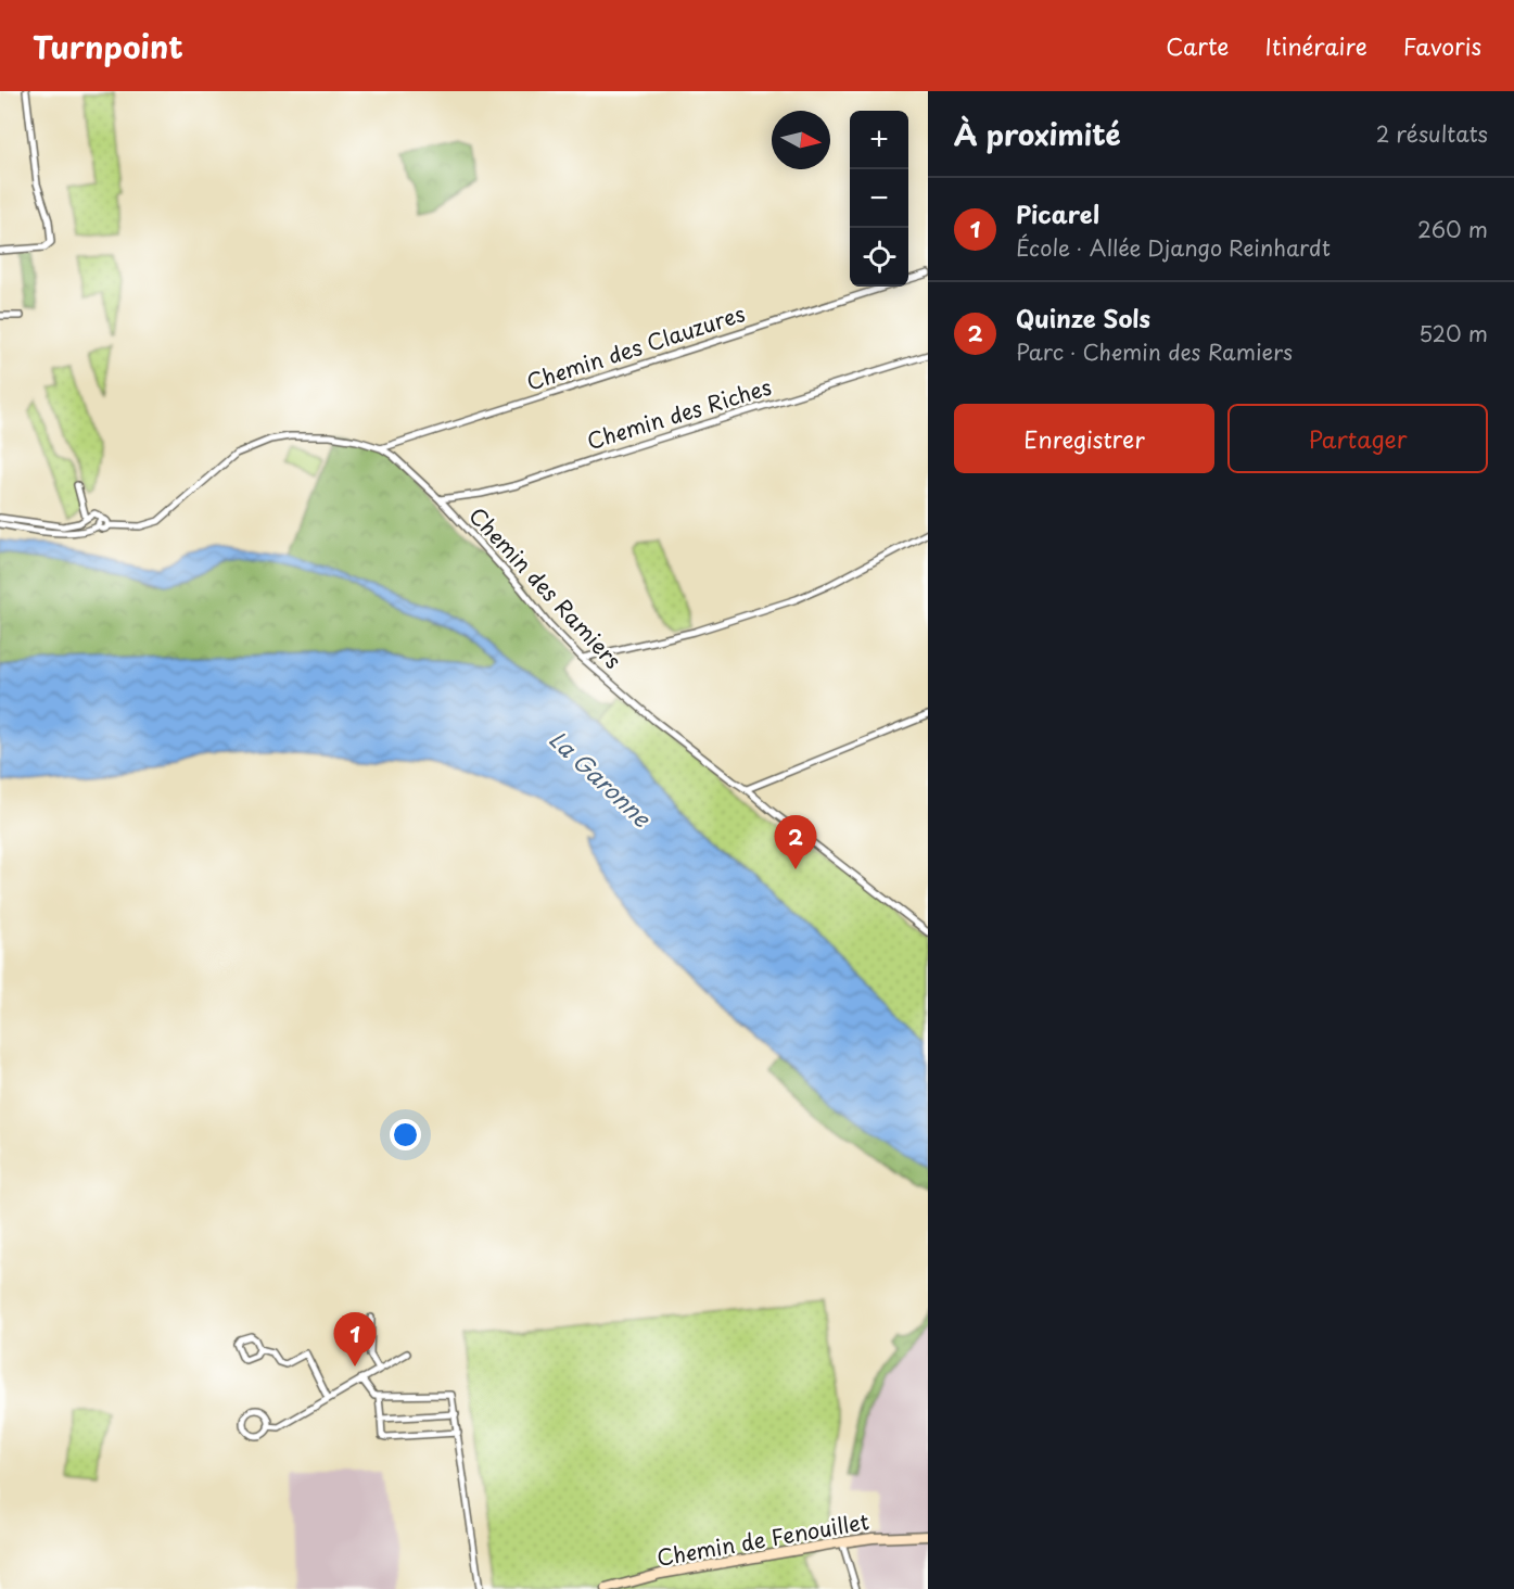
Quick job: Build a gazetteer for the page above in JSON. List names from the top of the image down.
{
  "streets": {
    "street": [
      "Chemin des Clauzures",
      "Chemin des Riches",
      "Chemin des Ramiers",
      "Chemin de Fenouillet"
    ]
  },
  "crossings": [
    ["Chemin des Clauzures", "Chemin des Ramiers"],
    ["Chemin des Riches", "Chemin des Ramiers"]
  ],
  "water": ["La Garonne"],
  "north": "right",
  "page": {
    "header": "Turnpoint",
    "nav": ["Carte", "Itinéraire", "Favoris"],
    "heading": ["À proximité", "2 résultats"],
    "map_buttons": ["+", "−"],
    "list": [
      {
        "mark": "1",
        "name": "Picarel",
        "note": "École · Allée Django Reinhardt",
        "value": "260 m"
      },
      {
        "mark": "2",
        "name": "Quinze Sols",
        "note": "Parc · Chemin des Ramiers",
        "value": "520 m"
      }
    ],
    "buttons": ["Enregistrer", "Partager"],
    "pins": ["2", "1"]
  }
}
